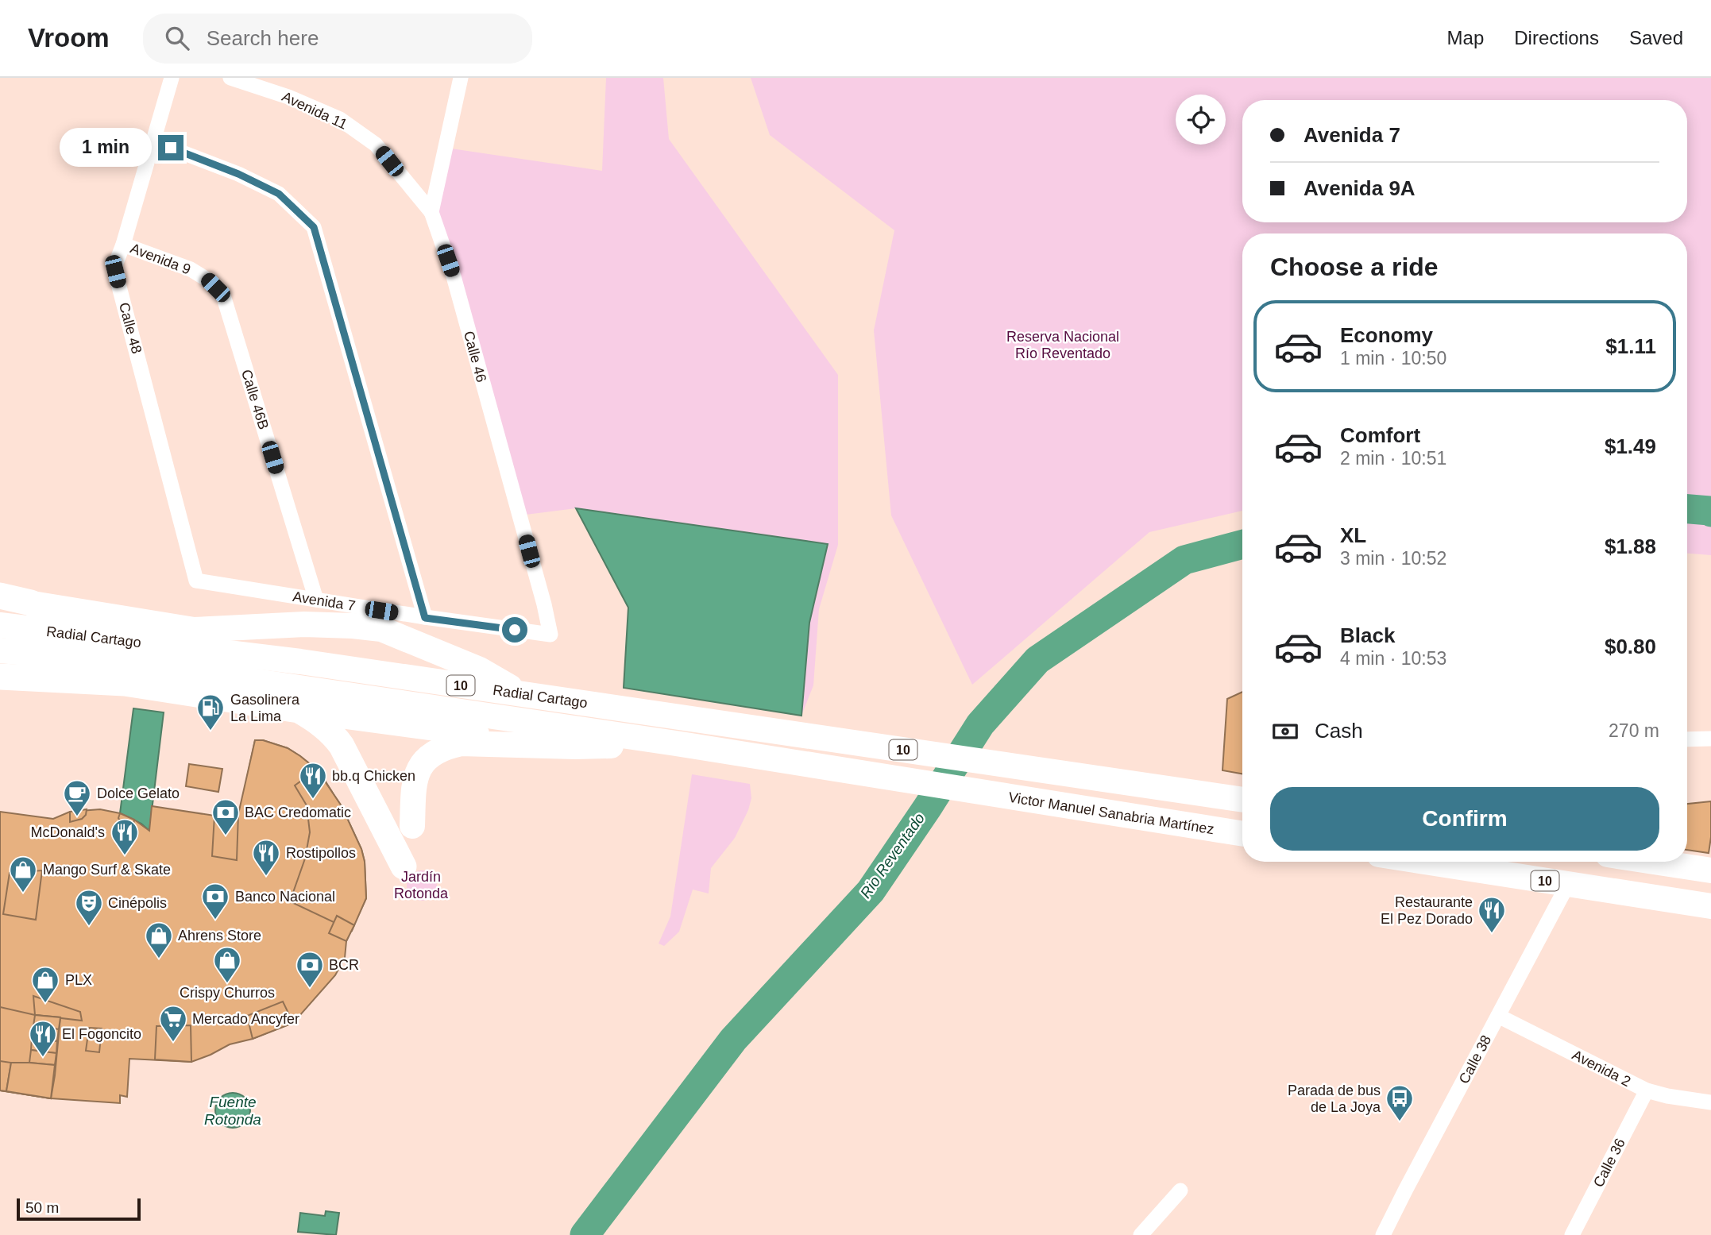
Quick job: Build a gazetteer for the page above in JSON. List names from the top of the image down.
{
  "streets": {
    "main road": ["Radial Cartago", "10", "Victor Manuel Sanabria Martínez"],
    "street": [
      "Avenida 11",
      "Avenida 9",
      "Calle 48",
      "Calle 46",
      "Calle 46B",
      "Avenida 7",
      "Calle 38",
      "Avenida 2",
      "Calle 36"
    ]
  },
  "crossings": [
    ["Avenida 11", "Calle 46"],
    ["Avenida 9", "Calle 48"],
    ["Avenida 9", "Calle 46B"],
    ["Calle 48", "Avenida 7"],
    ["Calle 46", "Avenida 7"],
    ["Calle 46B", "Avenida 7"],
    ["Radial Cartago", "Victor Manuel Sanabria Martínez"],
    ["10", "Calle 38"],
    ["Calle 38", "Avenida 2"],
    ["Avenida 2", "Calle 36"]
  ],
  "water": ["Rio Reventado", "Fuente Rotonda"],
  "parks": ["Reserva Nacional Río Reventado", "Jardín Rotonda"],
  "places": {
    "fuel station": ["Gasolinera La Lima"],
    "restaurant": [
      "bb.q Chicken",
      "McDonald's",
      "Rostipollos",
      "Restaurante El Pez Dorado",
      "El Fogoncito"
    ],
    "cafe": ["Dolce Gelato"],
    "bank": ["BAC Credomatic", "Banco Nacional", "BCR"],
    "shop": [
      "Mango Surf & Skate",
      "Ahrens Store",
      "Crispy Churros",
      "PLX"
    ],
    "theatre": ["Cinépolis"],
    "supermarket": ["Mercado Ancyfer"],
    "bus stop": ["Parada de bus de La Joya"]
  },
  "scale_bar": "50 m",
  "page": {
    "header": "Vroom",
    "search": "Search here",
    "nav": ["Map", "Directions", "Saved"],
    "banner": ["Avenida 7", "Avenida 9A"],
    "bubble": "1 min",
    "heading": "Choose a ride",
    "list": [
      {
        "name": "Economy",
        "note": "1 min · 10:50",
        "value": "$1.11"
      },
      {
        "name": "Comfort",
        "note": "2 min · 10:51",
        "value": "$1.49"
      },
      {
        "name": "XL",
        "note": "3 min · 10:52",
        "value": "$1.88"
      },
      {
        "name": "Black",
        "note": "4 min · 10:53",
        "value": "$0.80"
      }
    ],
    "pay": ["Cash", "270 m"],
    "buttons": "Confirm",
    "scale": "50 m"
  }
}
